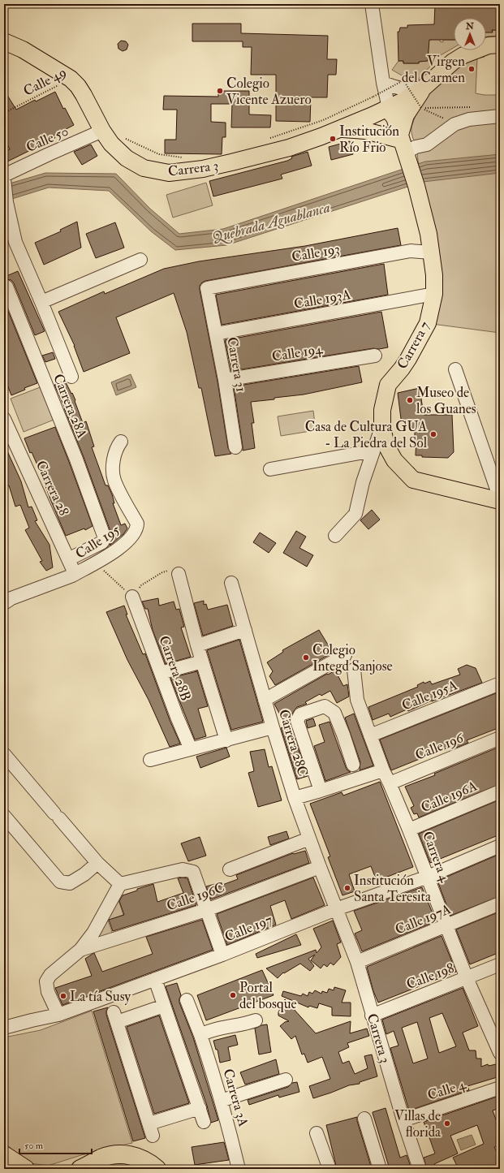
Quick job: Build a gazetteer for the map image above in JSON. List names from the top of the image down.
{
  "streets": {
    "main road": ["Carrera 3", "Carrera 7"],
    "street": [
      "Calle 50",
      "Calle 193",
      "Calle 193A",
      "Calle 194",
      "Carrera 31",
      "Carrera 28A",
      "Carrera 28",
      "Calle 195",
      "Carrera 28B",
      "Calle 195A",
      "Carrera 28C",
      "Calle 196",
      "Calle 196A",
      "Carrera 4",
      "Calle 196C",
      "Calle 197A",
      "Calle 197",
      "Calle 198",
      "Calle 4",
      "Carrera 3A"
    ],
    "path": ["Calle 49"]
  },
  "crossings": [
    ["Calle 49", "Carrera 3"],
    ["Calle 50", "Carrera 3"],
    ["Carrera 3", "Carrera 7"],
    ["Carrera 3", "Carrera 28C"],
    ["Carrera 3", "Calle 197A"],
    ["Carrera 3", "Calle 197"],
    ["Carrera 3", "Calle 198"],
    ["Carrera 3", "Calle 4"],
    ["Calle 193", "Carrera 7"],
    ["Calle 193", "Carrera 31"],
    ["Calle 193A", "Carrera 7"],
    ["Calle 193A", "Carrera 31"],
    ["Calle 194", "Carrera 31"],
    ["Carrera 28A", "Calle 195"],
    ["Carrera 28", "Calle 195"],
    ["Calle 195A", "Carrera 4"],
    ["Carrera 28C", "Calle 196C"],
    ["Carrera 28C", "Calle 197"],
    ["Calle 196", "Carrera 4"],
    ["Calle 196A", "Carrera 4"],
    ["Carrera 4", "Calle 197A"],
    ["Carrera 4", "Calle 197"],
    ["Carrera 4", "Calle 198"],
    ["Calle 196C", "Calle 197"]
  ],
  "water": ["Quebrada Aguablanca"],
  "places": [
    "Virgen del Carmen",
    "Colegio Vicente Azuero",
    "Institución Río Frio",
    "Museo de los Guanes",
    "Casa de Cultura GUA - La Piedra del Sol",
    "Colegio Integd Sanjose",
    "Institución Santa Teresita",
    "Portal del bosque",
    "La tía Susy",
    "Villas de florida"
  ],
  "scale_bar": "50 m",
  "north": "top"
}
